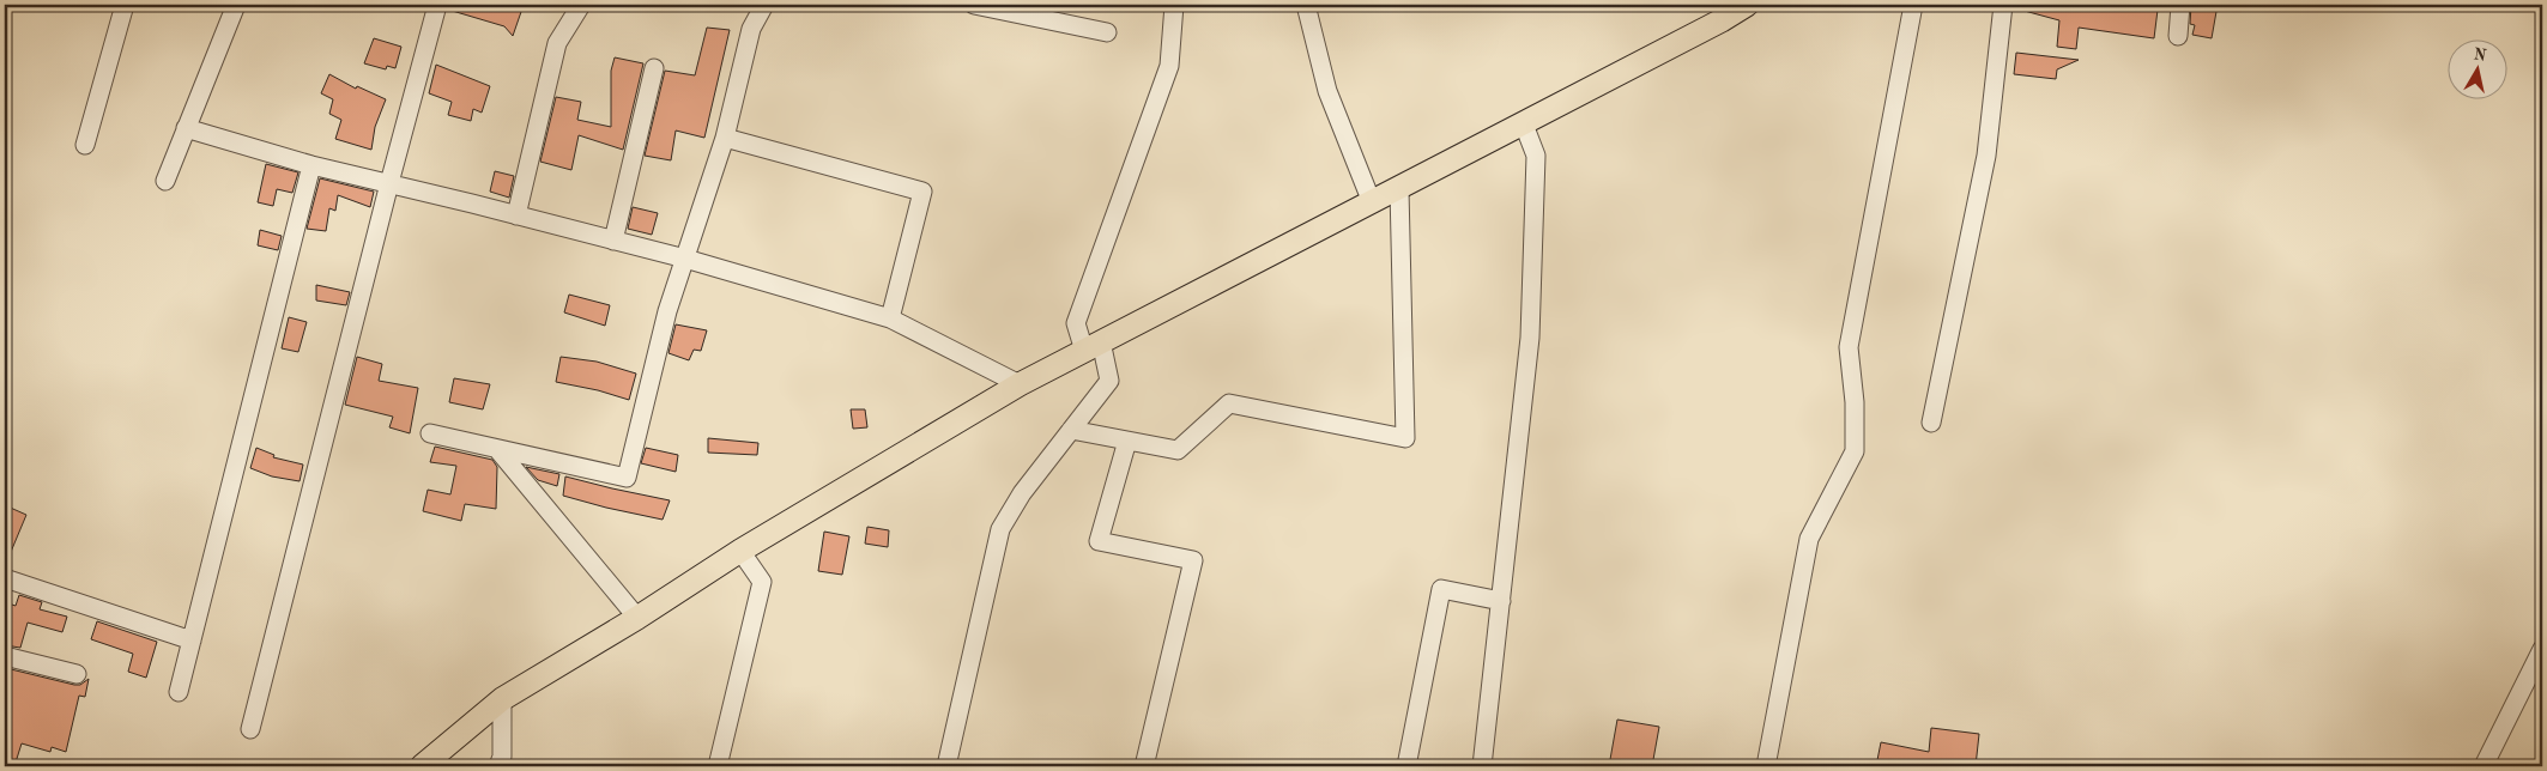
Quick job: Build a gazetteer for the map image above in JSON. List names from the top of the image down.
{
  "north": "top"
}
